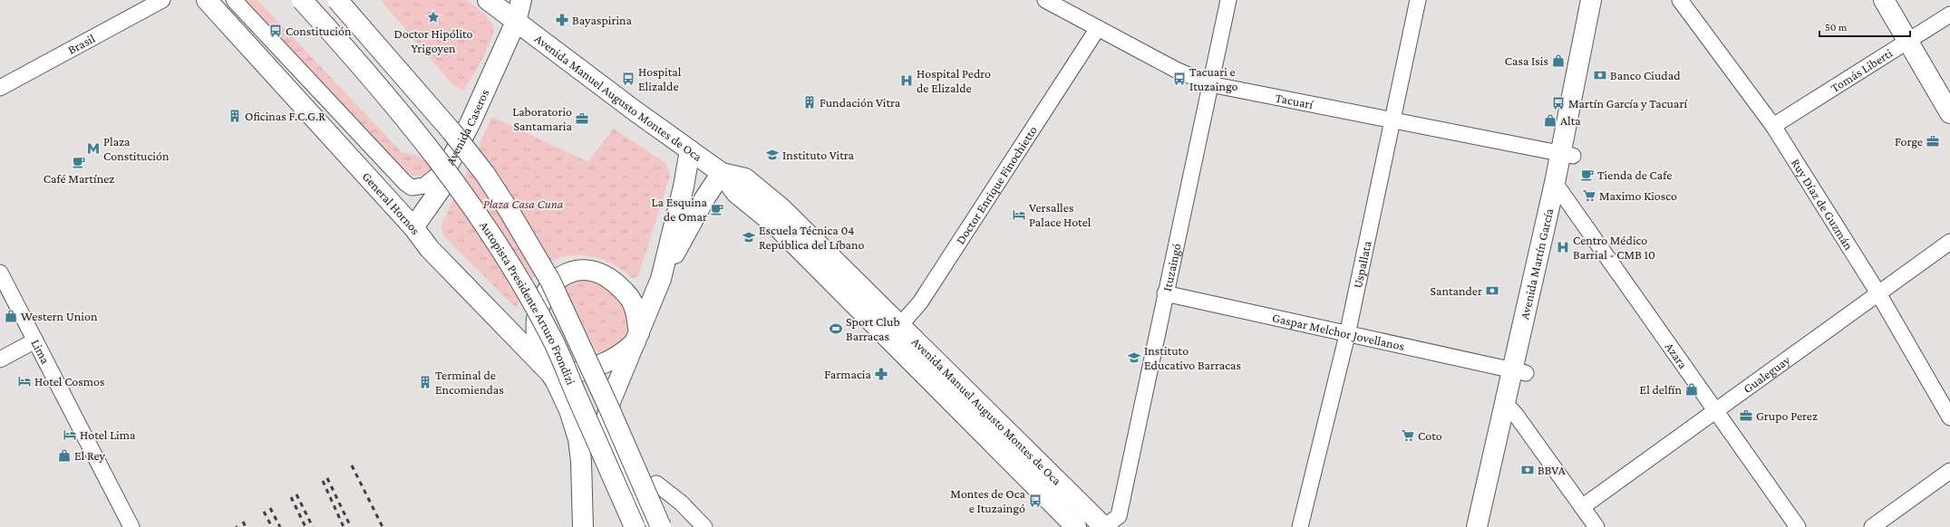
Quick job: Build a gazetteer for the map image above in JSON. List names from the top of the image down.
{
  "streets": {
    "main road": [
      "Avenida Manuel Augusto Montes de Oca",
      "Avenida Caseros",
      "General Hornos",
      "Avenida Martín García",
      "Autopista Presidente Arturo Frondizi"
    ],
    "street": [
      "Brasil",
      "Tomás Liberti",
      "Tacuarí",
      "Doctor Enrique Finochietto",
      "Ruy Díaz de Guzmán",
      "Uspallata",
      "Ituzaingó",
      "Gaspar Melchor Jovellanos",
      "Lima",
      "Azara",
      "Gualeguay"
    ]
  },
  "crossings": [
    ["Tomás Liberti", "Ruy Díaz de Guzmán"],
    ["Avenida Manuel Augusto Montes de Oca", "Avenida Caseros"],
    ["Avenida Manuel Augusto Montes de Oca", "Doctor Enrique Finochietto"],
    ["Avenida Manuel Augusto Montes de Oca", "Ituzaingó"],
    ["Tacuarí", "Doctor Enrique Finochietto"],
    ["Tacuarí", "Uspallata"],
    ["Tacuarí", "Avenida Martín García"],
    ["Tacuarí", "Ituzaingó"],
    ["Avenida Caseros", "General Hornos"],
    ["Ruy Díaz de Guzmán", "Gualeguay"],
    ["Uspallata", "Gaspar Melchor Jovellanos"],
    ["Avenida Martín García", "Gaspar Melchor Jovellanos"],
    ["Avenida Martín García", "Azara"],
    ["Ituzaingó", "Gaspar Melchor Jovellanos"],
    ["Azara", "Gualeguay"]
  ],
  "parks": ["Plaza Casa Cuna"],
  "places": {
    "place": ["Doctor Hipólito Yrigoyen"],
    "pharmacy": ["Bayaspirina", "Farmacia"],
    "bus stop": [
      "Constitución",
      "Hospital Elizalde",
      "Tacuari e Ituzaingo",
      "Martín García y Tacuarí",
      "Montes de Oca e Ituzaingó"
    ],
    "shop": [
      "Casa Isis",
      "Alta",
      "Western Union",
      "El delfín",
      "El Rey"
    ],
    "bank": ["Banco Ciudad", "Santander", "BBVA"],
    "hospital": ["Hospital Pedro de Elizalde", "Centro Médico Barrial - CMB 10"],
    "building": ["Fundación Vitra", "Oficinas F.C.G.R", "Terminal de Encomiendas"],
    "office": ["Laboratorio Santamaria", "Forge", "Grupo Perez"],
    "metro station": ["Plaza Constitución"],
    "school or university": ["Instituto Vitra", "Escuela Técnica 04 República del Líbano", "Instituto Educativo Barracas"],
    "cafe": ["Café Martínez", "Tienda de Cafe", "La Esquina de Omar"],
    "supermarket": ["Maximo Kiosco", "Coto"],
    "hotel": ["Versalles Palace Hotel", "Hotel Cosmos", "Hotel Lima"],
    "sports": ["Sport Club Barracas"]
  },
  "scale_bar": "50 m"
}
